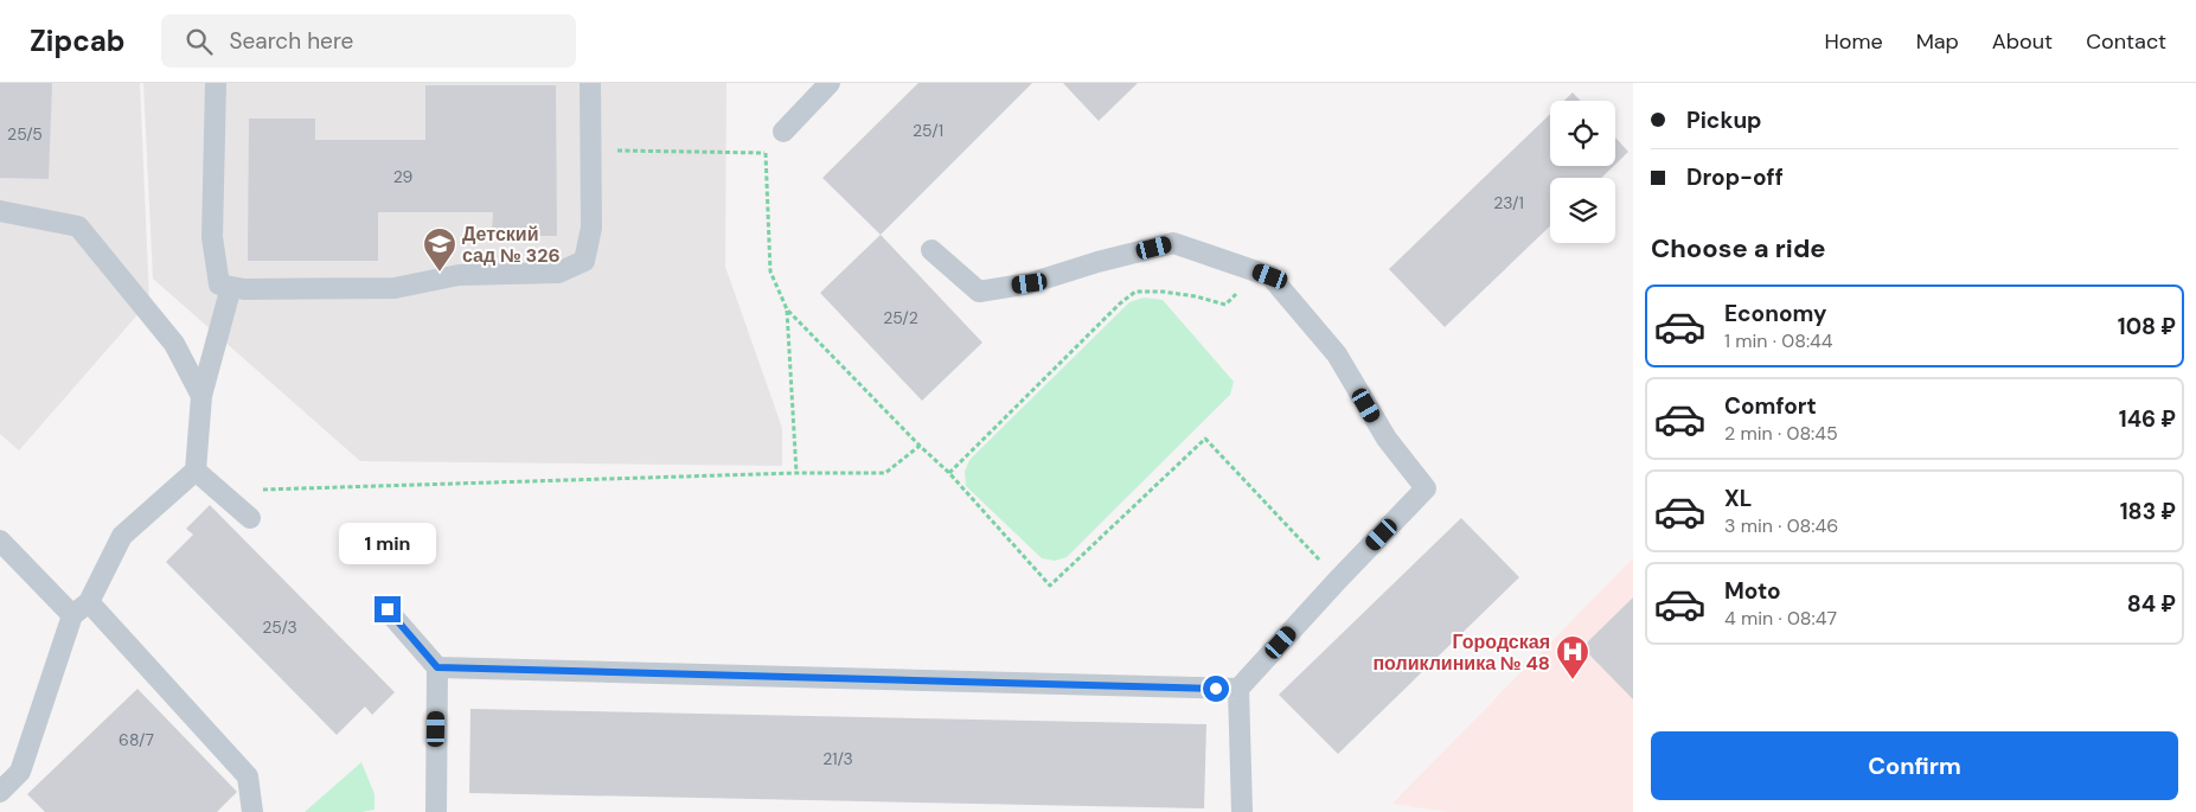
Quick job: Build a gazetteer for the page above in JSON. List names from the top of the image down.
{
  "places": {
    "school or university": ["Детский сад № 326"],
    "hospital": ["Городская поликлиника № 48"]
  },
  "house_numbers": [
    "25/1",
    "25/5",
    "29",
    "23/1",
    "25/2",
    "25/3",
    "68/7",
    "21/3"
  ],
  "page": {
    "header": "Zipcab",
    "search": "Search here",
    "nav": [
      "Home",
      "Map",
      "About",
      "Contact"
    ],
    "banner": ["Pickup", "Drop-off"],
    "heading": "Choose a ride",
    "list": [
      {
        "name": "Economy",
        "note": "1 min · 08:44",
        "value": "108 ₽"
      },
      {
        "name": "Comfort",
        "note": "2 min · 08:45",
        "value": "146 ₽"
      },
      {
        "name": "XL",
        "note": "3 min · 08:46",
        "value": "183 ₽"
      },
      {
        "name": "Moto",
        "note": "4 min · 08:47",
        "value": "84 ₽"
      }
    ],
    "bubble": "1 min",
    "buttons": "Confirm"
  }
}
